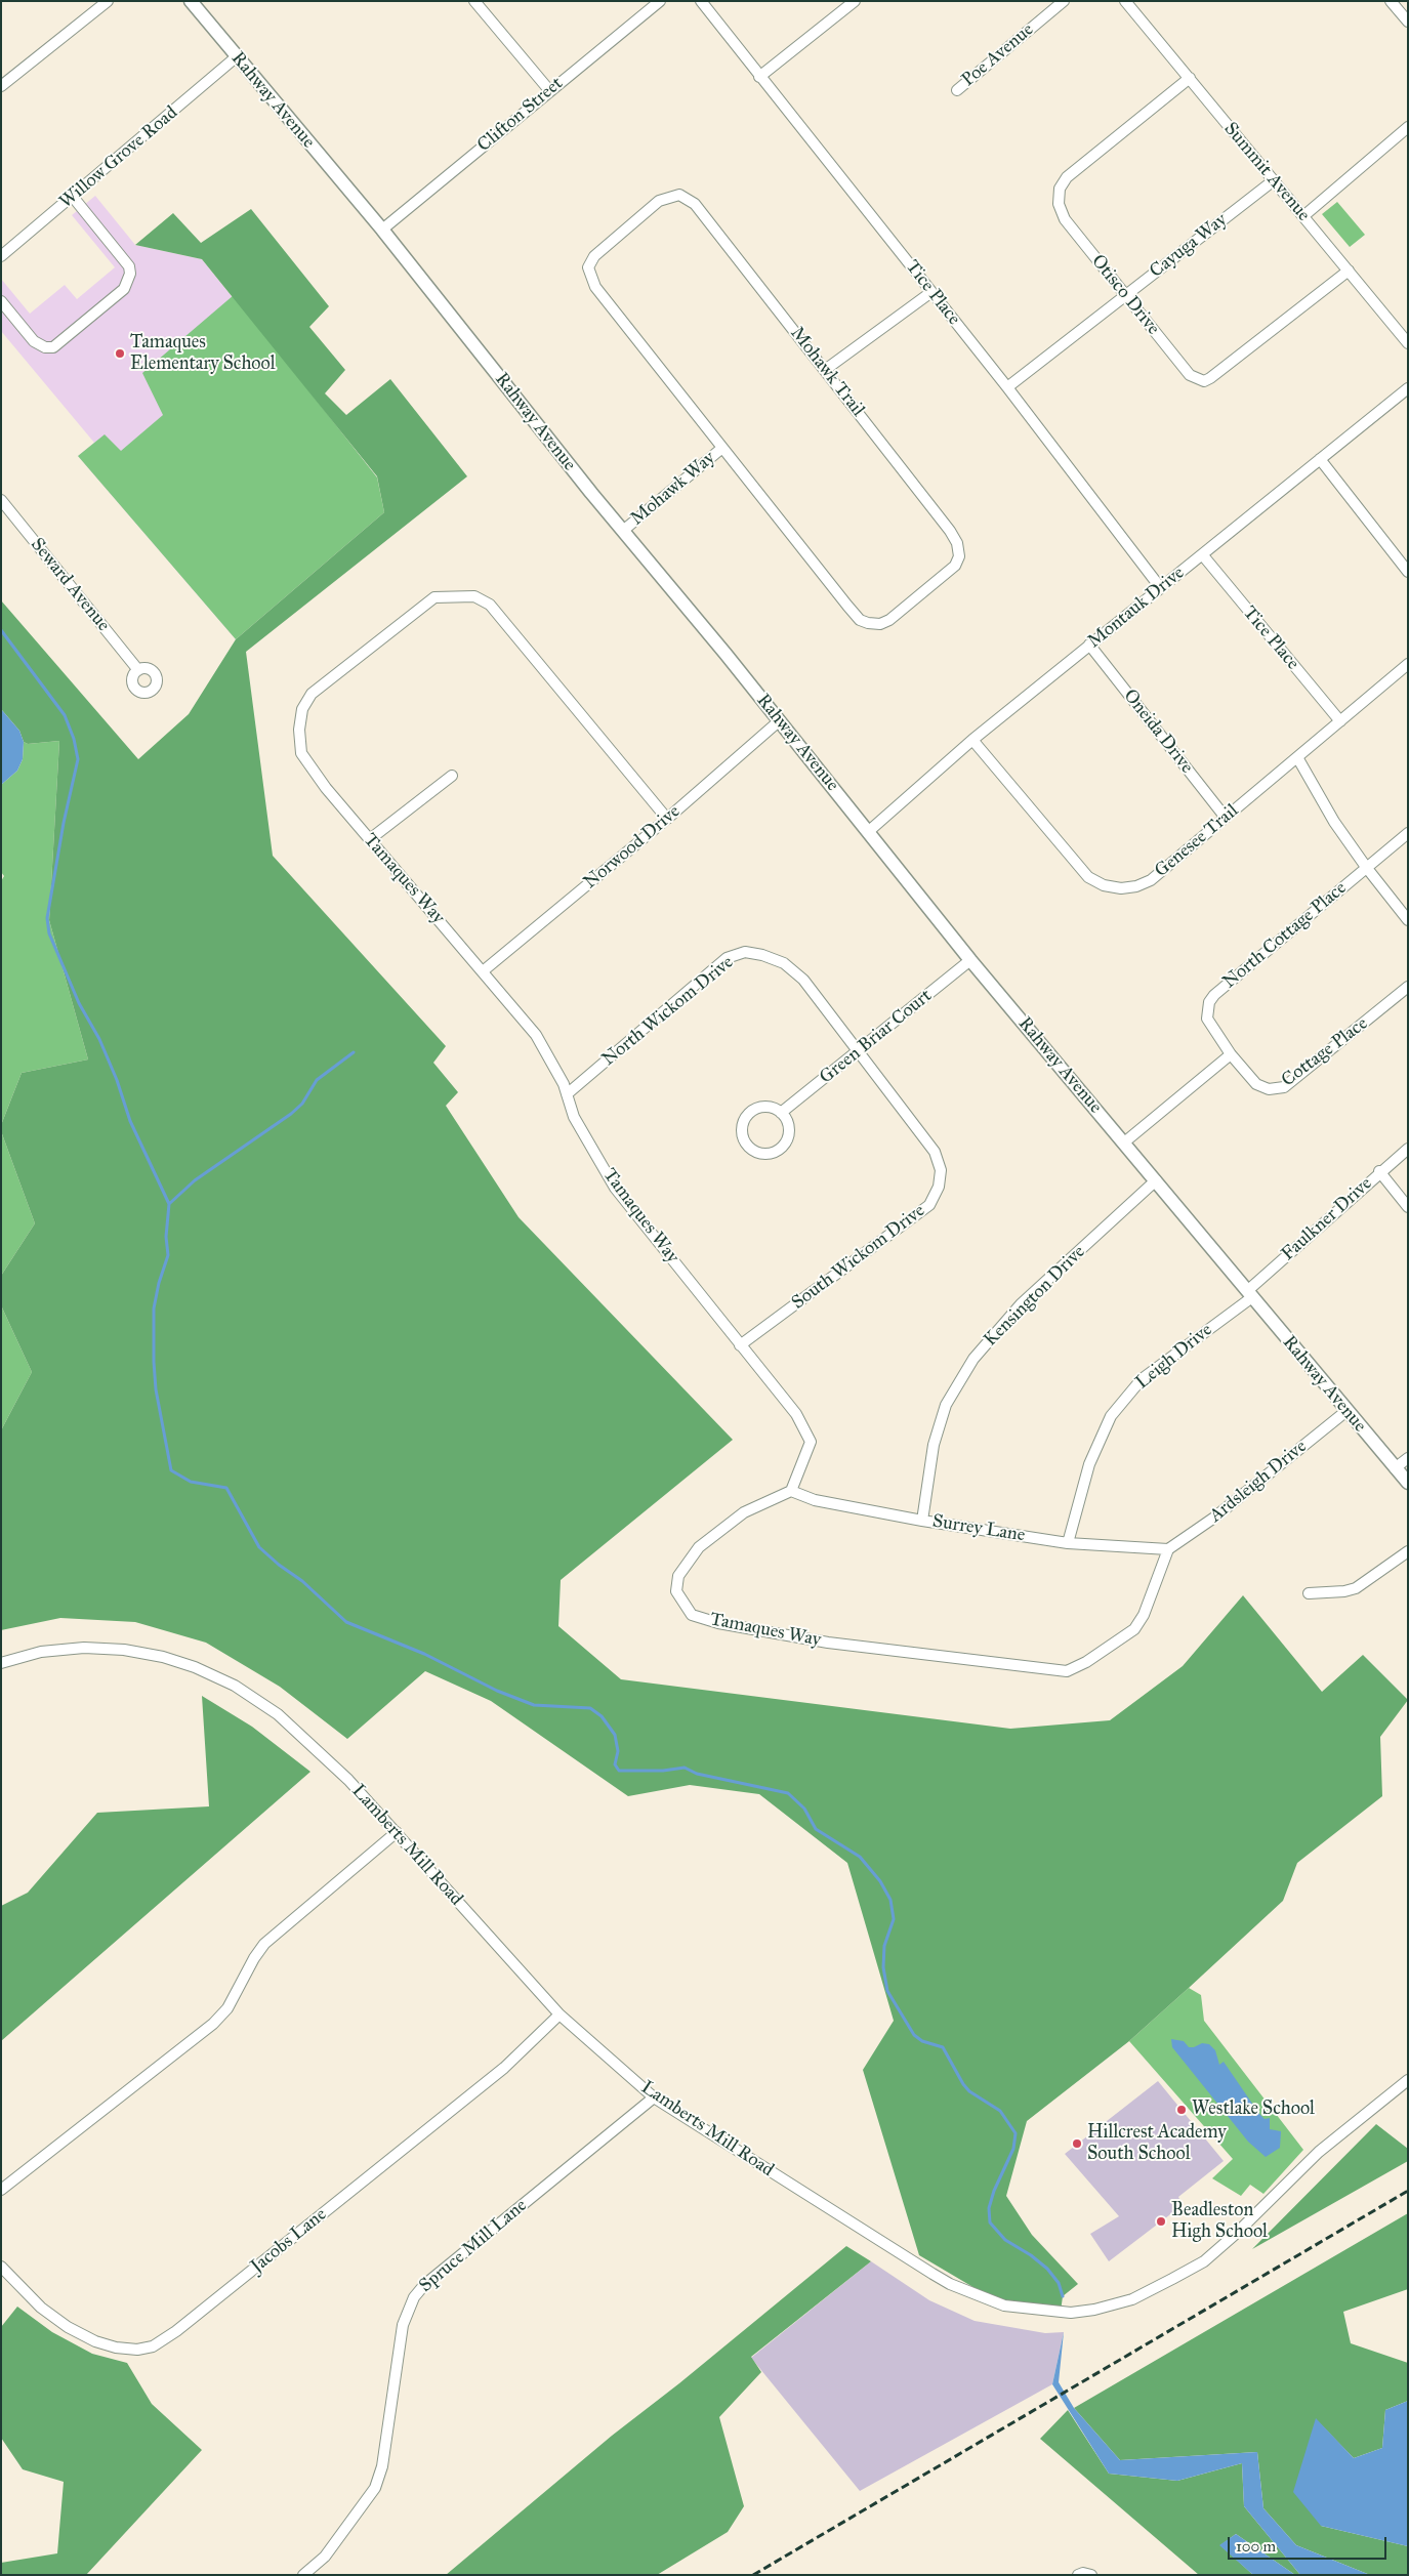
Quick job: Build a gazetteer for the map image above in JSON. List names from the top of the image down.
{
  "streets": {
    "street": [
      "Poe Avenue",
      "Rahway Avenue",
      "Clifton Street",
      "Willow Grove Road",
      "Summit Avenue",
      "Cayuga Way",
      "Tice Place",
      "Otisco Drive",
      "Mohawk Trail",
      "Mohawk Way",
      "Seward Avenue",
      "Montauk Drive",
      "Oneida Drive",
      "Genesee Trail",
      "Norwood Drive",
      "Tamaques Way",
      "North Cottage Place",
      "North Wickom Drive",
      "Green Briar Court",
      "Cottage Place",
      "Faulkner Drive",
      "South Wickom Drive",
      "Kensington Drive",
      "Leigh Drive",
      "Ardsleigh Drive",
      "Surrey Lane",
      "Lamberts Mill Road",
      "Jacobs Lane",
      "Spruce Mill Lane"
    ]
  },
  "crossings": [
    ["Rahway Avenue", "Clifton Street"],
    ["Rahway Avenue", "Willow Grove Road"],
    ["Rahway Avenue", "Mohawk Way"],
    ["Rahway Avenue", "Montauk Drive"],
    ["Rahway Avenue", "Norwood Drive"],
    ["Rahway Avenue", "Green Briar Court"],
    ["Rahway Avenue", "Faulkner Drive"],
    ["Rahway Avenue", "Kensington Drive"],
    ["Rahway Avenue", "Leigh Drive"],
    ["Rahway Avenue", "Ardsleigh Drive"],
    ["Summit Avenue", "Cayuga Way"],
    ["Summit Avenue", "Otisco Drive"],
    ["Cayuga Way", "Tice Place"],
    ["Cayuga Way", "Otisco Drive"],
    ["Tice Place", "Montauk Drive"],
    ["Tice Place", "Genesee Trail"],
    ["Mohawk Trail", "Mohawk Way"],
    ["Montauk Drive", "Oneida Drive"],
    ["Montauk Drive", "Genesee Trail"],
    ["Oneida Drive", "Genesee Trail"],
    ["Norwood Drive", "Tamaques Way"],
    ["Tamaques Way", "North Wickom Drive"],
    ["Tamaques Way", "South Wickom Drive"],
    ["Tamaques Way", "Ardsleigh Drive"],
    ["Tamaques Way", "Surrey Lane"],
    ["North Cottage Place", "Cottage Place"],
    ["North Wickom Drive", "Green Briar Court"],
    ["North Wickom Drive", "South Wickom Drive"],
    ["Green Briar Court", "South Wickom Drive"],
    ["Faulkner Drive", "Leigh Drive"],
    ["Kensington Drive", "Surrey Lane"],
    ["Leigh Drive", "Surrey Lane"],
    ["Ardsleigh Drive", "Surrey Lane"],
    ["Lamberts Mill Road", "Jacobs Lane"],
    ["Lamberts Mill Road", "Spruce Mill Lane"]
  ],
  "places": [
    "Tamaques Elementary School",
    "Westlake School",
    "Hillcrest Academy South School",
    "Beadleston High School"
  ],
  "scale_bar": "100 m"
}
